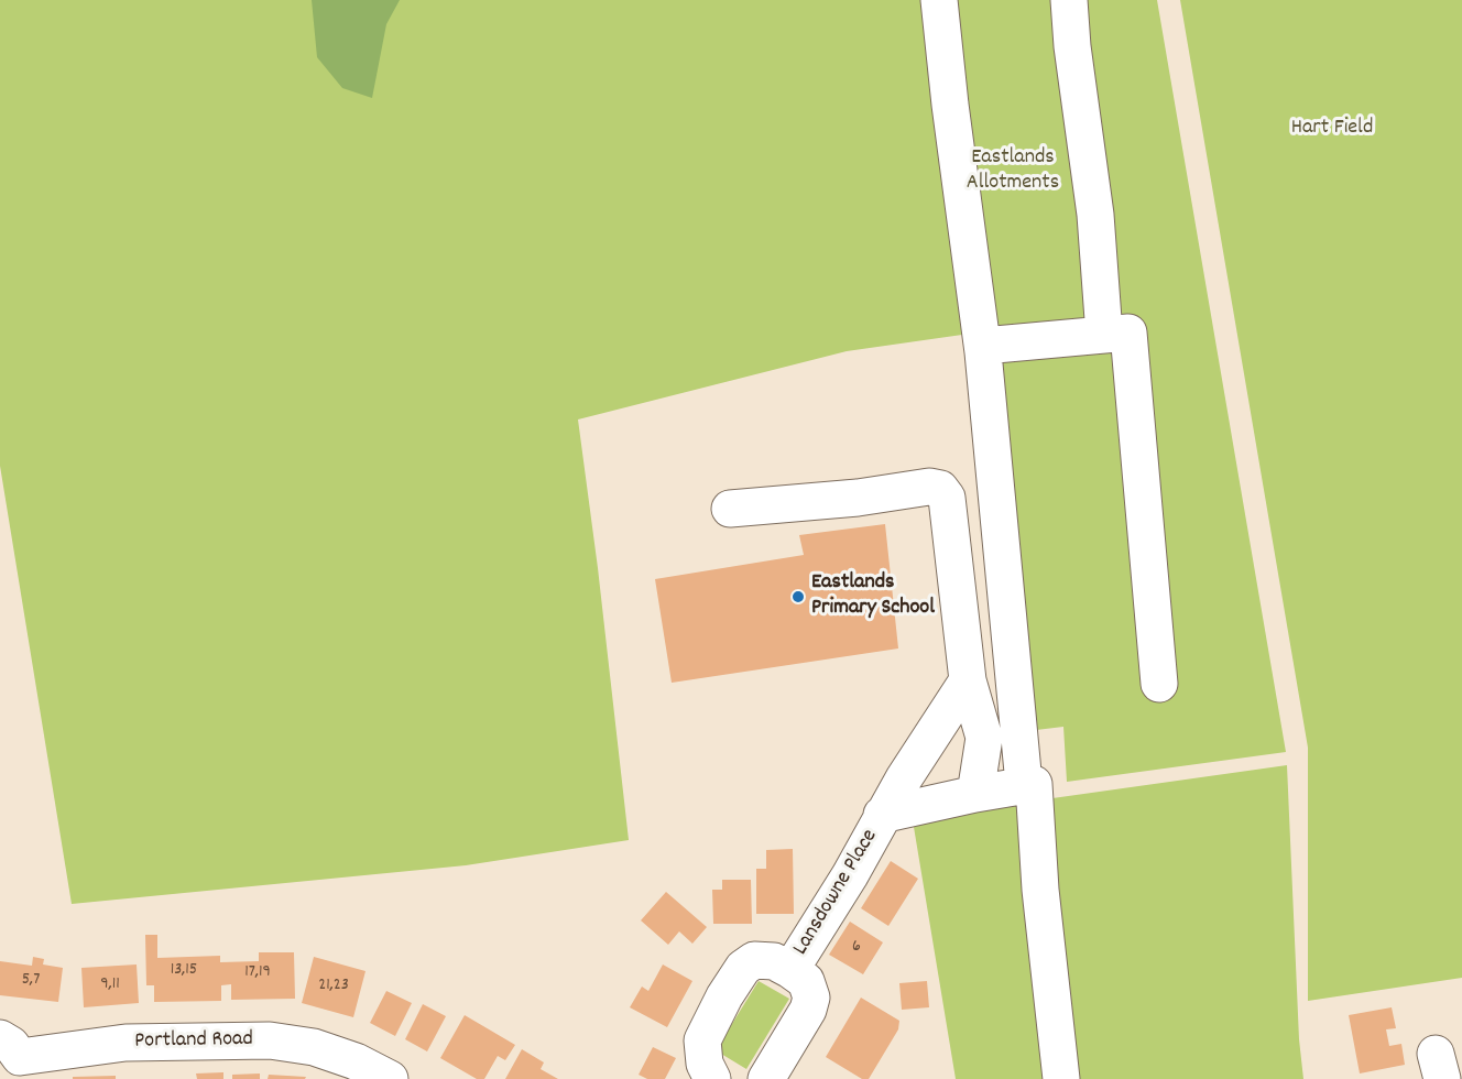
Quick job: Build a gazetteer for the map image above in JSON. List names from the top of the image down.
{
  "streets": {
    "street": ["Lansdowne Place", "Portland Road"]
  },
  "parks": ["Hart Field", "Eastlands Allotments"],
  "places": ["Eastlands Primary School"],
  "house_numbers": [
    "6",
    "13,15",
    "17,19",
    "5,7",
    "9,11",
    "21,23"
  ]
}
